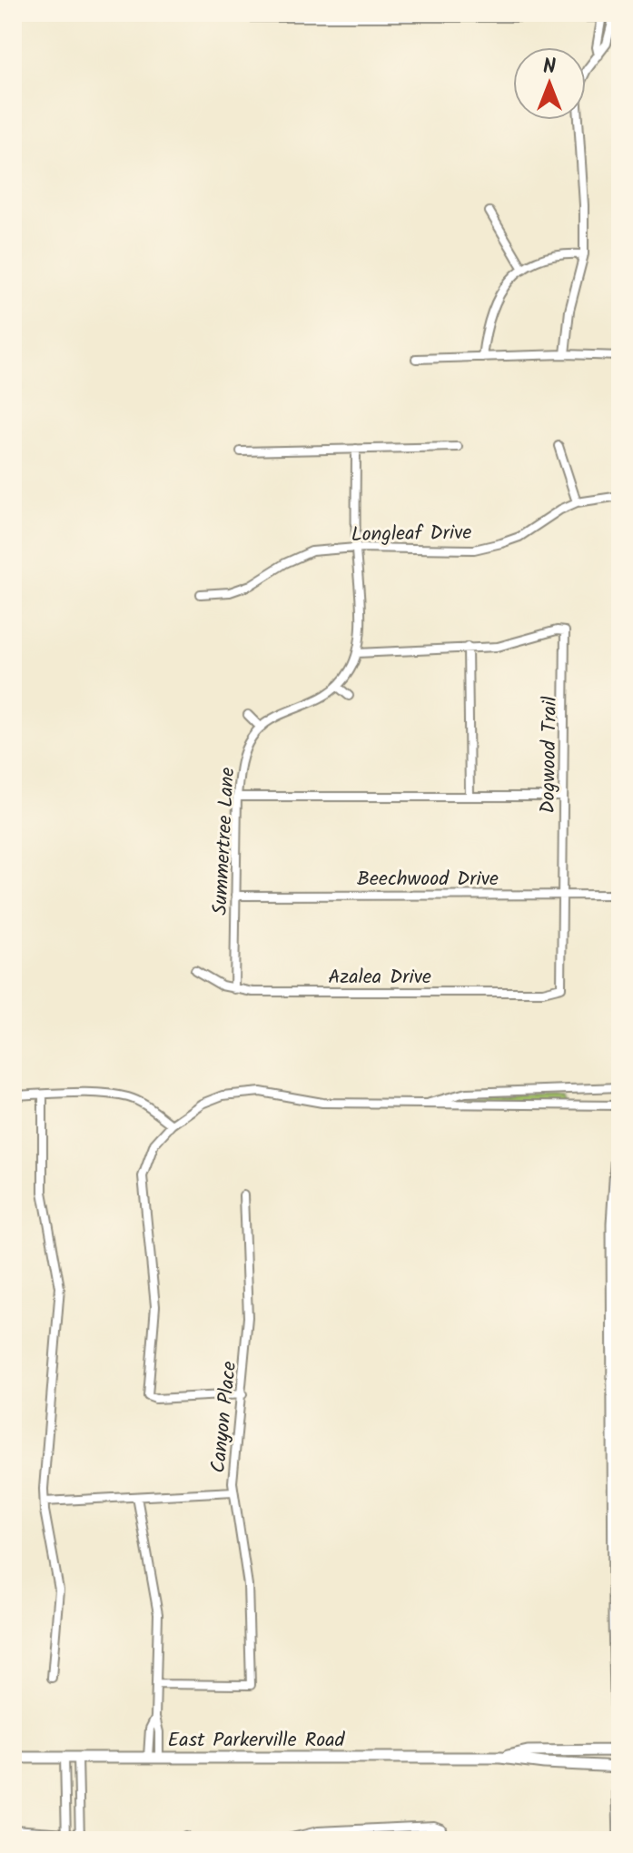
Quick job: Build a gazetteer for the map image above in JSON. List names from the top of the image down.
{
  "streets": {
    "main road": ["East Parkerville Road"],
    "street": [
      "Longleaf Drive",
      "Dogwood Trail",
      "Summertree Lane",
      "Beechwood Drive",
      "Azalea Drive",
      "Canyon Place"
    ]
  },
  "crossings": [
    ["Dogwood Trail", "Beechwood Drive"],
    ["Dogwood Trail", "Azalea Drive"],
    ["Summertree Lane", "Beechwood Drive"],
    ["Summertree Lane", "Azalea Drive"]
  ],
  "north": "top"
}
